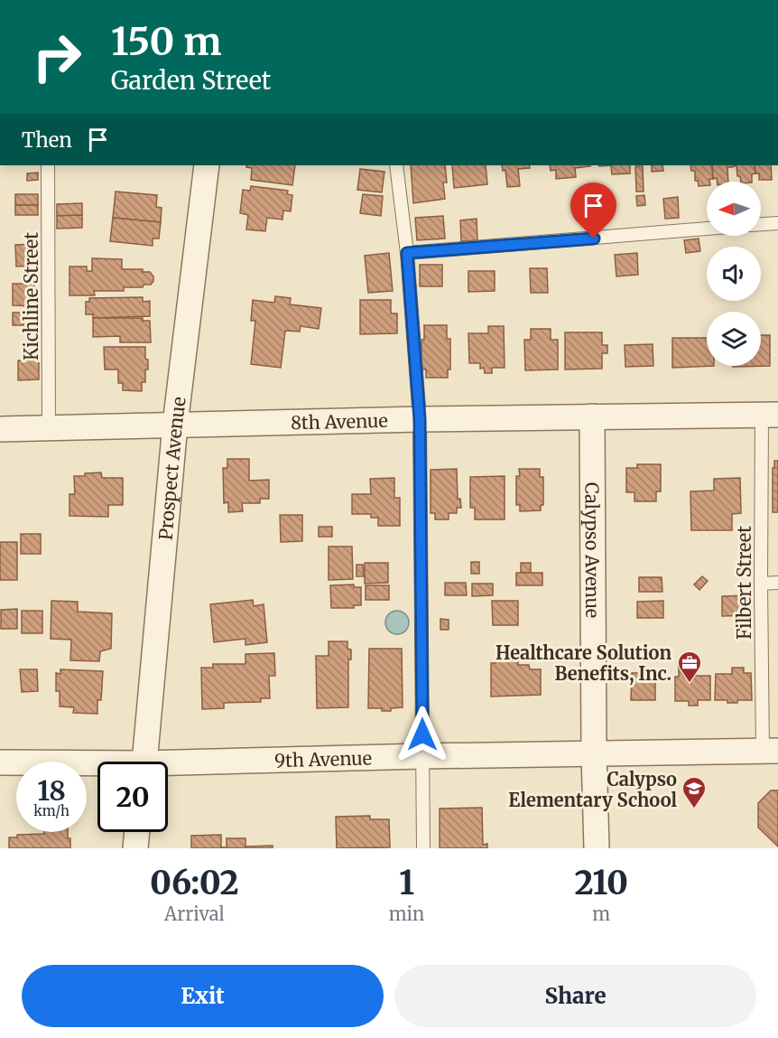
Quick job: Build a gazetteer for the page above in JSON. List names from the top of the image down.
{
  "streets": {
    "street": [
      "8th Avenue",
      "Prospect Avenue",
      "Calypso Avenue",
      "9th Avenue"
    ],
    "lane": ["Kichline Street", "Filbert Street"]
  },
  "crossings": [
    ["Kichline Street", "8th Avenue"],
    ["8th Avenue", "Prospect Avenue"],
    ["8th Avenue", "Calypso Avenue"],
    ["8th Avenue", "Filbert Street"],
    ["Calypso Avenue", "9th Avenue"],
    ["Filbert Street", "9th Avenue"]
  ],
  "places": {
    "office": ["Healthcare Solution Benefits, Inc."],
    "school or university": ["Calypso Elementary School"]
  },
  "north": "left",
  "page": {
    "turn": ["150 m", "Garden Street"],
    "then": "Then",
    "speed": "18 km/h",
    "limit": "20",
    "eta": [
      "06:02",
      "Arrival",
      "1",
      "min",
      "210",
      "m"
    ],
    "buttons": ["Exit", "Share"]
  }
}
